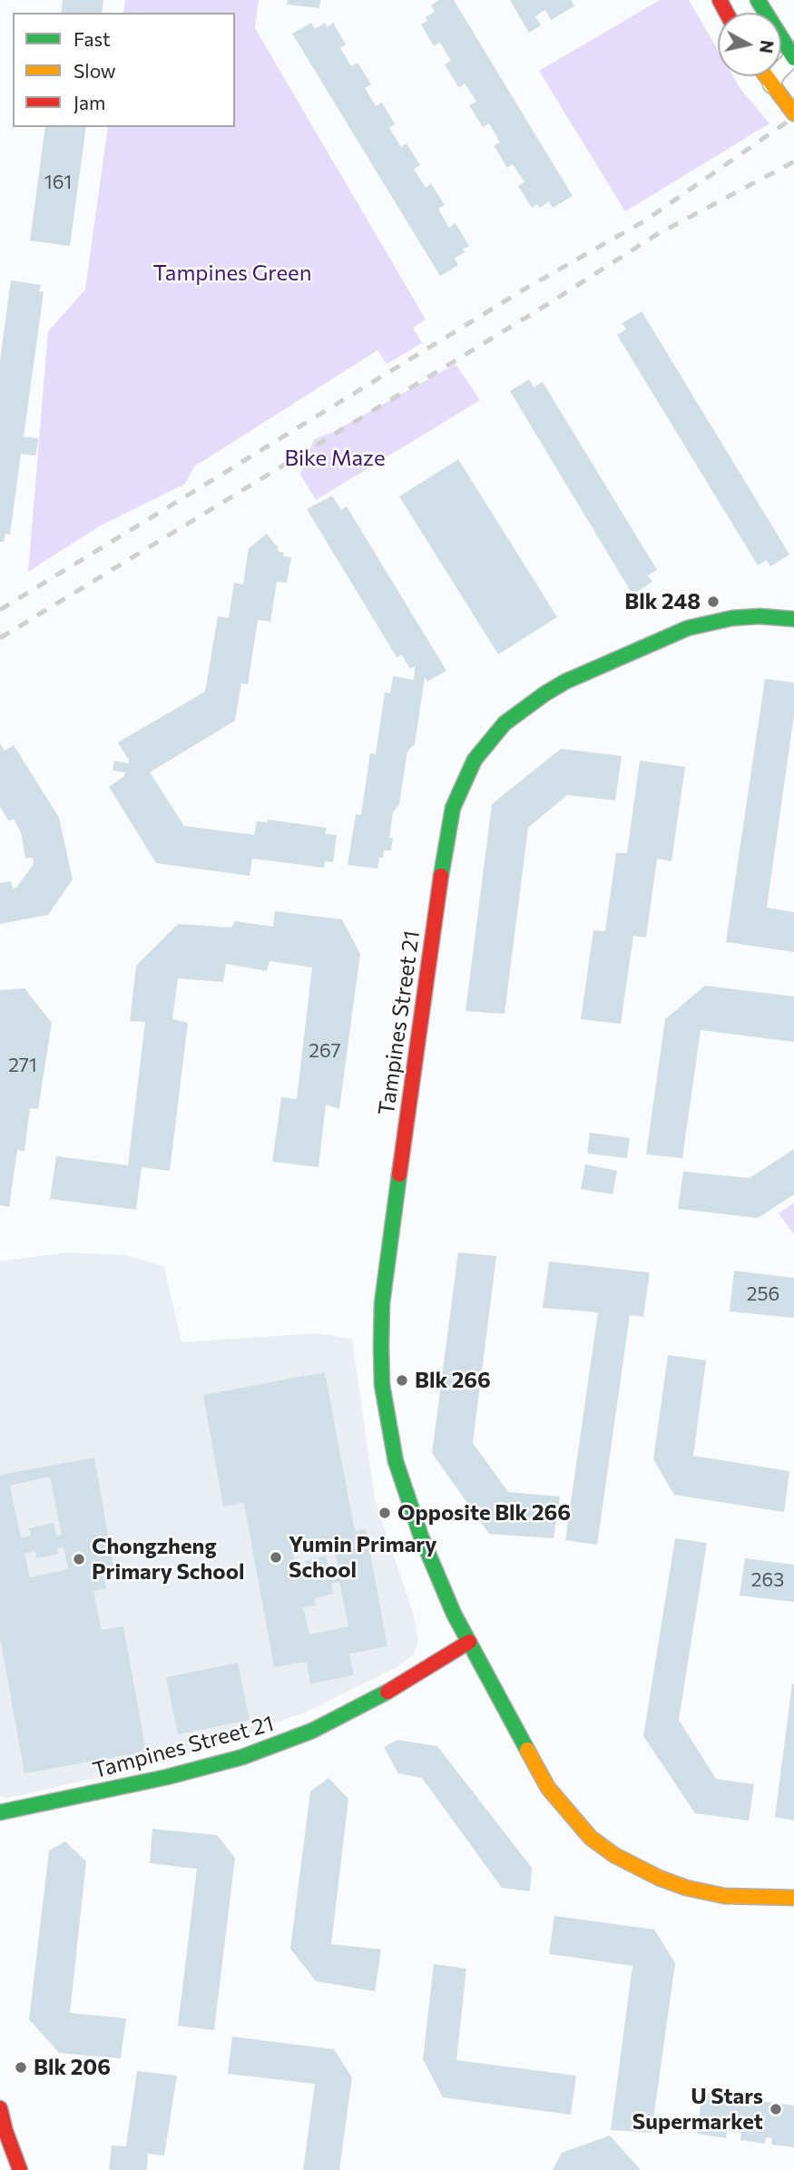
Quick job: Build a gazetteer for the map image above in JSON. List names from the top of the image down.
{
  "streets": {
    "street": ["Tampines Street 21"]
  },
  "parks": ["Tampines Green", "Bike Maze"],
  "places": [
    "Blk 248",
    "Blk 266",
    "Opposite Blk 266",
    "Yumin Primary School",
    "Chongzheng Primary School",
    "Blk 206",
    "U Stars Supermarket"
  ],
  "house_numbers": [
    "161",
    "267",
    "271",
    "256",
    "263"
  ],
  "legend": ["Fast", "Slow", "Jam"],
  "north": "right"
}
